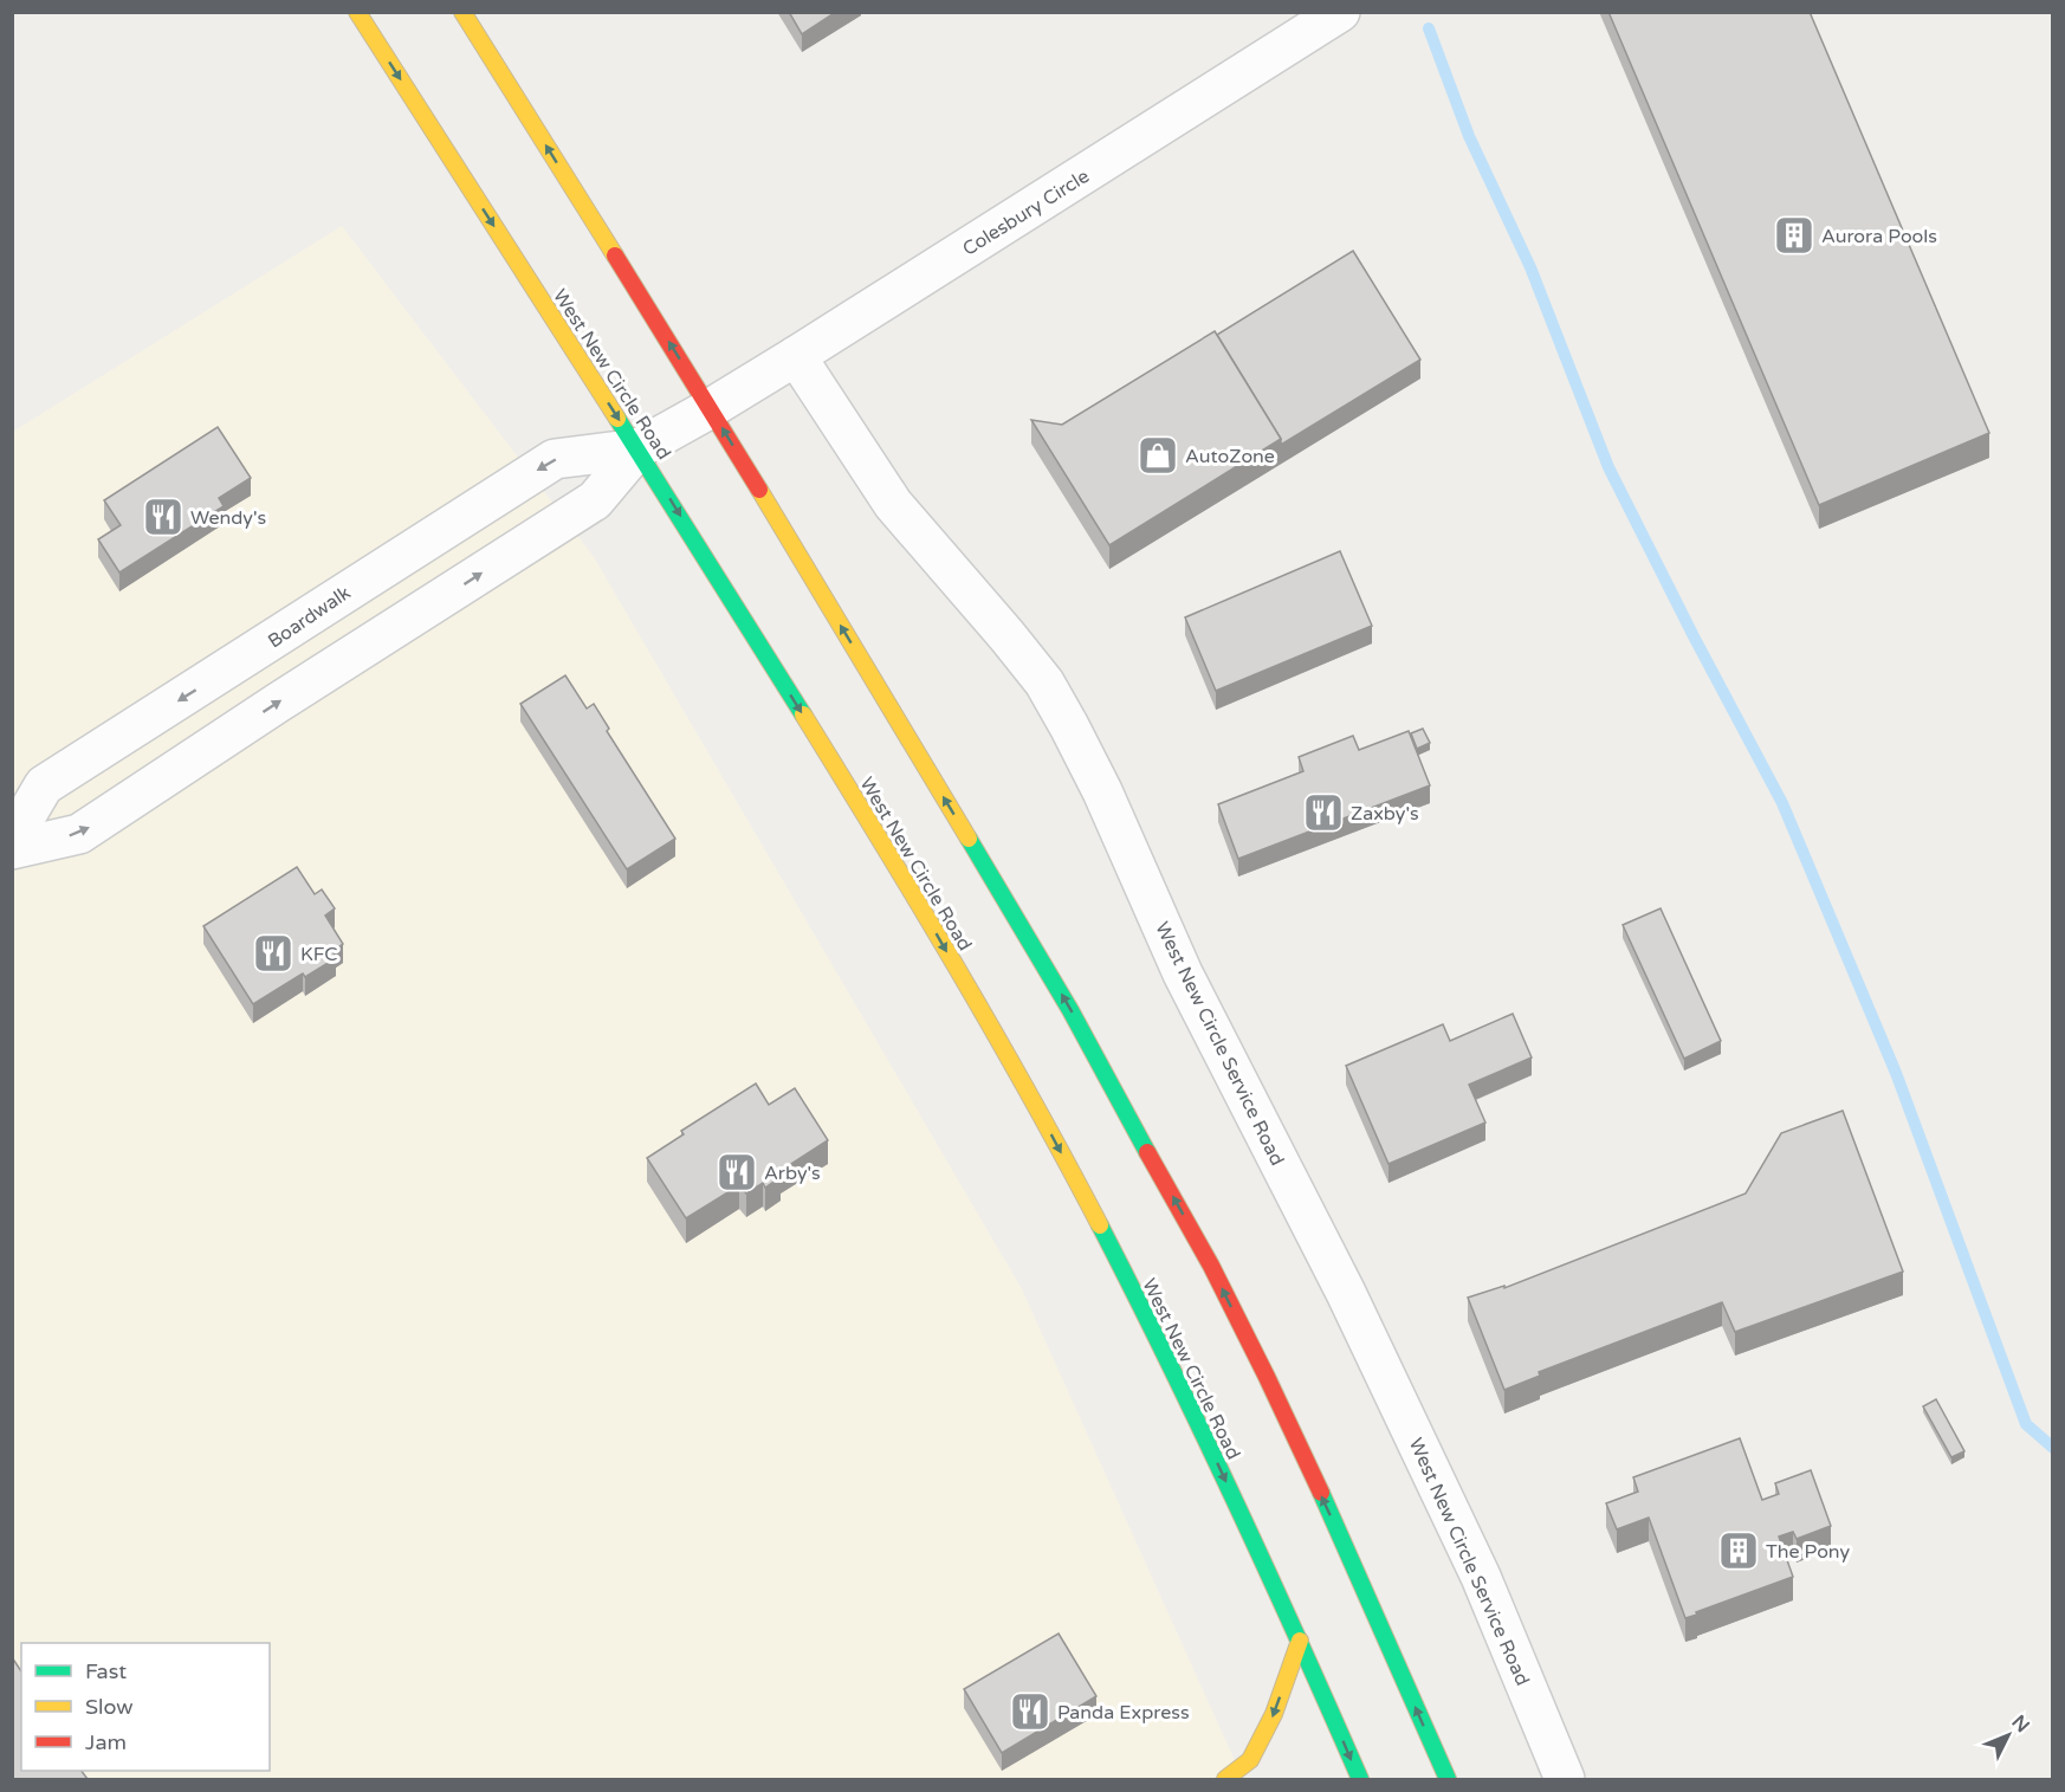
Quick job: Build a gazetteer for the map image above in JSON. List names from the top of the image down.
{
  "streets": {
    "highway": ["West New Circle Road"],
    "street": ["Colesbury Circle", "Boardwalk", "West New Circle Service Road"]
  },
  "crossings": [
    ["Colesbury Circle", "Boardwalk"],
    ["Colesbury Circle", "West New Circle Service Road"],
    ["West New Circle Road", "Boardwalk"]
  ],
  "places": {
    "building": ["Aurora Pools", "The Pony"],
    "shop": ["AutoZone"],
    "restaurant": [
      "Wendy's",
      "Zaxby's",
      "KFC",
      "Arby's",
      "Panda Express"
    ]
  },
  "legend": ["Fast", "Slow", "Jam"],
  "north": "top right"
}
